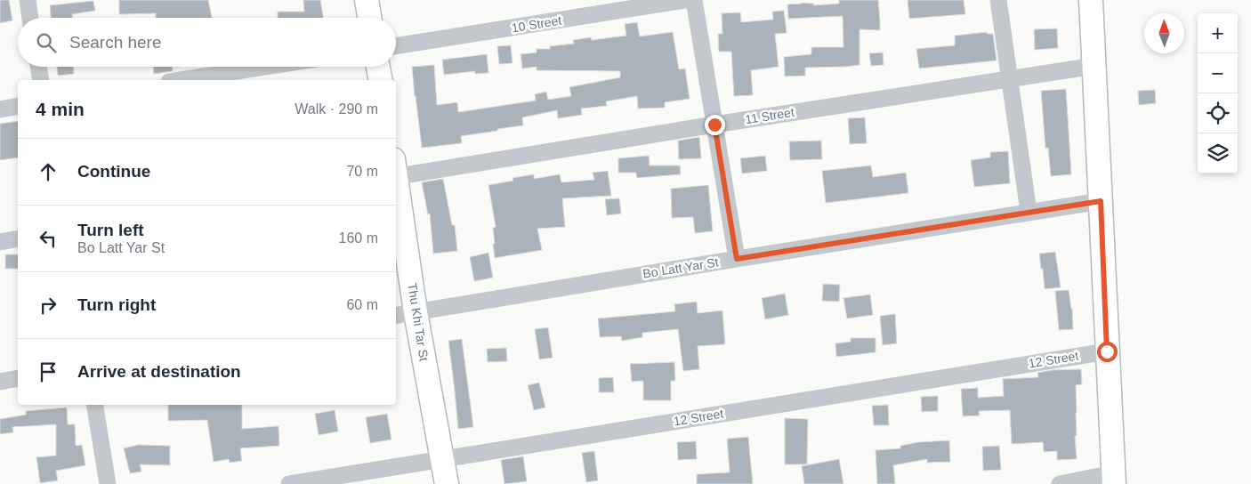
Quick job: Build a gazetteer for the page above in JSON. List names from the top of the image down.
{
  "streets": {
    "street": [
      "10 Street",
      "11 Street",
      "Bo Latt Yar St",
      "Thu Khi Tar St",
      "12 Street"
    ]
  },
  "crossings": [
    ["Bo Latt Yar St", "Thu Khi Tar St"],
    ["Thu Khi Tar St", "12 Street"]
  ],
  "north": "top",
  "page": {
    "map_buttons": ["+", "−"],
    "search": "Search here",
    "heading": ["4 min", "Walk · 290 m"],
    "list": [
      ["Continue", "70 m"],
      ["Turn left", "Bo Latt Yar St", "160 m"],
      ["Turn right", "60 m"],
      "Arrive at destination"
    ]
  }
}
